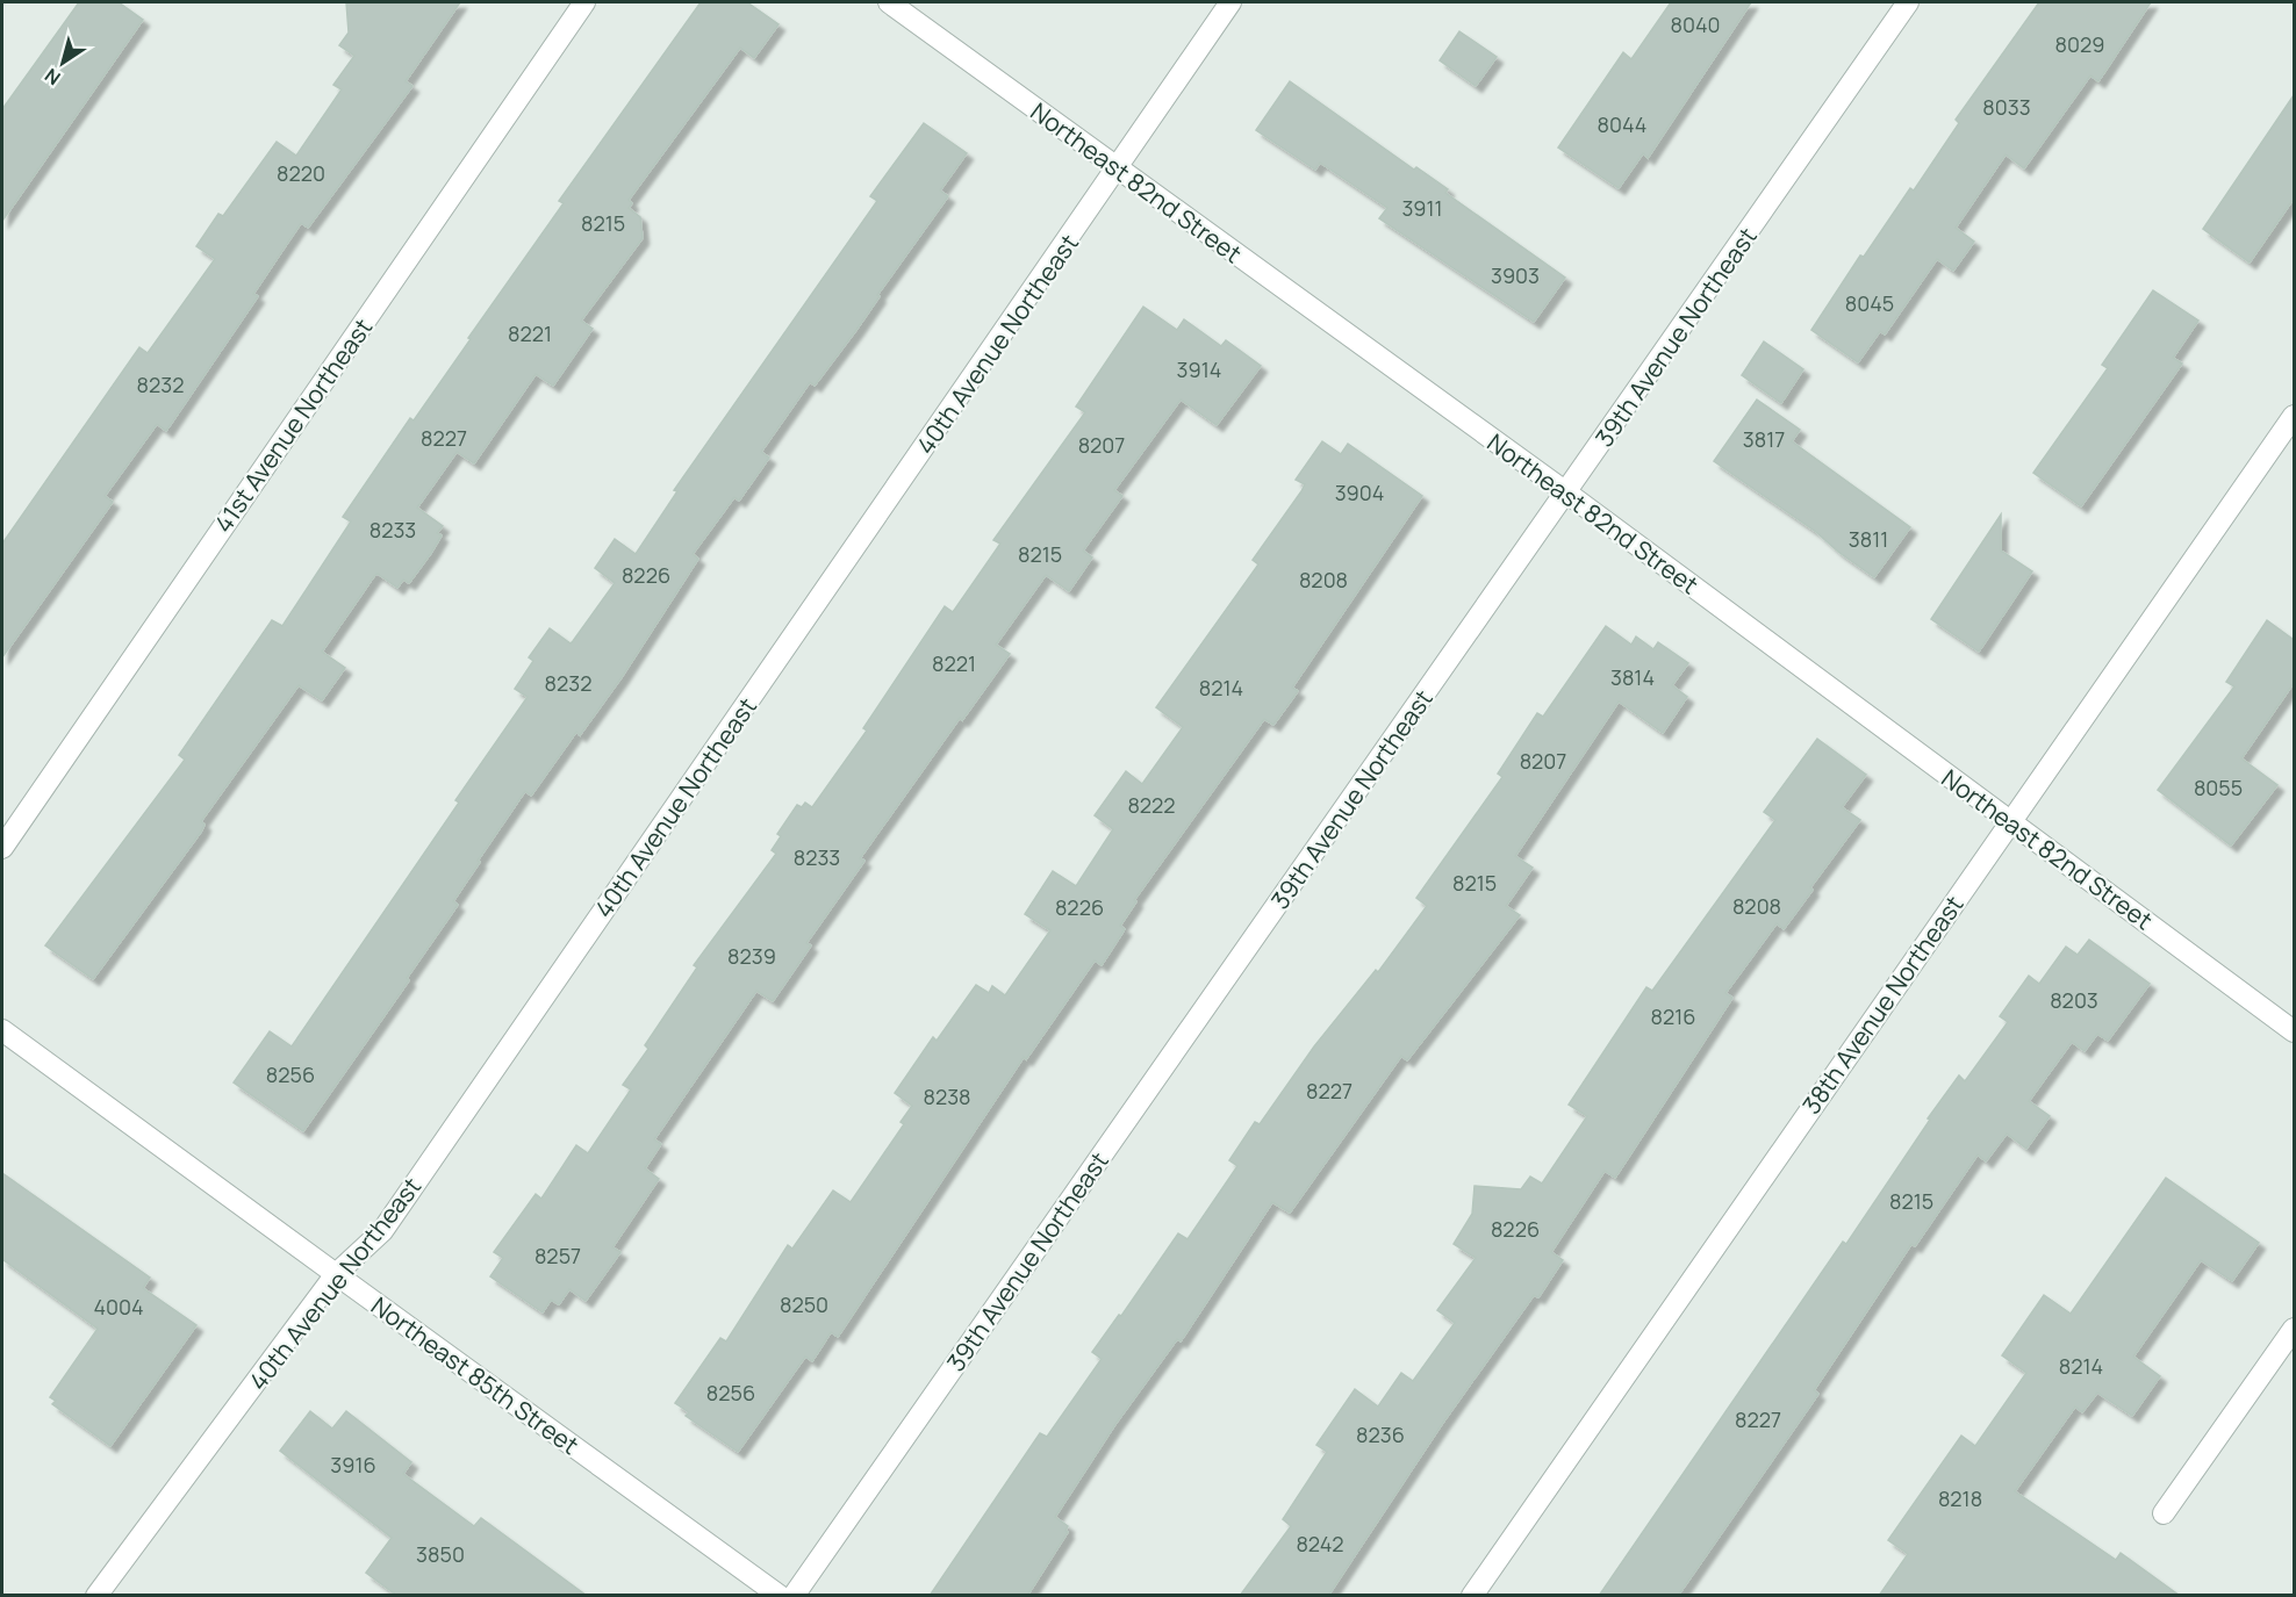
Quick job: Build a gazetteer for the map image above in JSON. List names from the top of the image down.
{
  "streets": {
    "street": [
      "Northeast 82nd Street",
      "39th Avenue Northeast",
      "40th Avenue Northeast",
      "41st Avenue Northeast",
      "38th Avenue Northeast",
      "Northeast 85th Street"
    ]
  },
  "crossings": [
    ["Northeast 82nd Street", "39th Avenue Northeast"],
    ["Northeast 82nd Street", "40th Avenue Northeast"],
    ["Northeast 82nd Street", "38th Avenue Northeast"],
    ["40th Avenue Northeast", "Northeast 85th Street"]
  ],
  "house_numbers": [
    "8040",
    "8029",
    "8033",
    "8044",
    "8220",
    "3911",
    "8215",
    "3903",
    "8045",
    "8221",
    "3914",
    "8232",
    "8227",
    "3817",
    "8207",
    "3904",
    "8233",
    "3811",
    "8215",
    "8226",
    "8208",
    "8221",
    "3814",
    "8232",
    "8214",
    "8207",
    "8055",
    "8222",
    "8233",
    "8215",
    "8208",
    "8226",
    "8239",
    "8203",
    "8216",
    "8256",
    "8227",
    "8238",
    "8215",
    "8226",
    "8257",
    "8250",
    "4004",
    "8214",
    "8256",
    "8227",
    "8236",
    "3916",
    "8218",
    "8242",
    "3850"
  ],
  "north": "bottom left"
}
